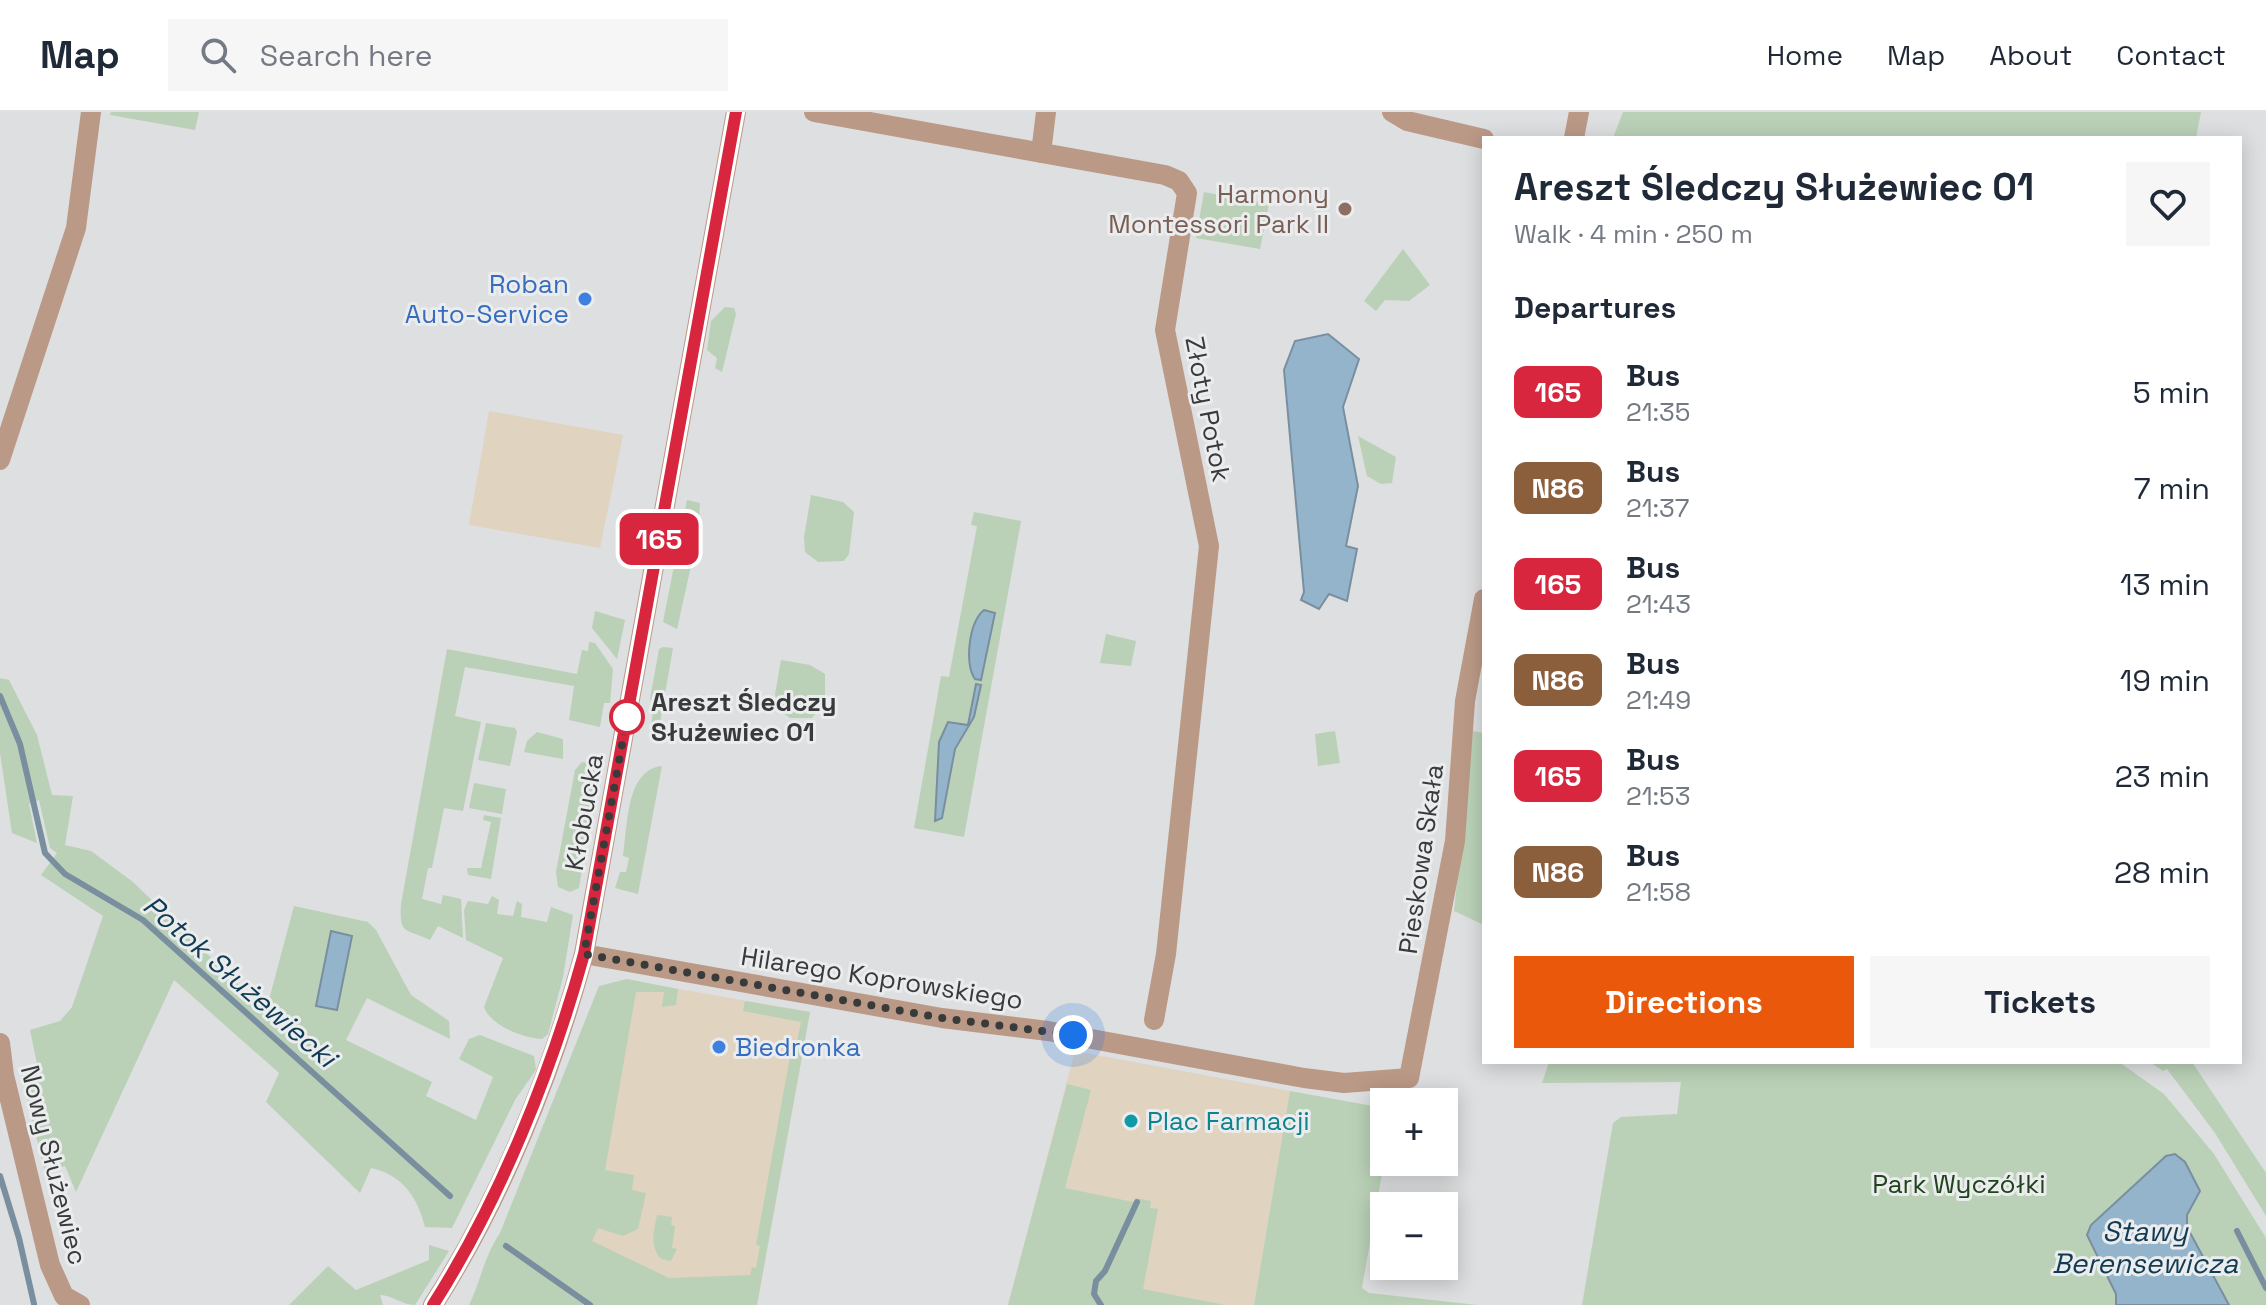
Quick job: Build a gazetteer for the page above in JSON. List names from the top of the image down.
{
  "streets": {
    "street": [
      "Złoty Potok",
      "Kłobucka",
      "Pieskowa Skała",
      "Hilarego Koprowskiego",
      "Nowy Służewiec"
    ]
  },
  "crossings": [
    ["Kłobucka", "Hilarego Koprowskiego"],
    ["Pieskowa Skała", "Hilarego Koprowskiego"]
  ],
  "water": ["Potok Służewiecki", "Stawy Berensewicza"],
  "parks": ["Park Wyczółki"],
  "places": [
    "Harmony Montessori Park II",
    "Roban Auto-Service",
    "Areszt Śledczy Służewiec 01",
    "Biedronka",
    "Plac Farmacji"
  ],
  "lines": ["bus line 165"],
  "page": {
    "header": "Map",
    "search": "Search here",
    "nav": [
      "Home",
      "Map",
      "About",
      "Contact"
    ],
    "on_map": "165",
    "heading": [
      ["Areszt Śledczy Służewiec 01", "Walk · 4 min · 250 m"],
      "Departures"
    ],
    "list": [
      {
        "mark": "165",
        "name": "Bus",
        "note": "21:35",
        "value": "5 min"
      },
      {
        "mark": "N86",
        "name": "Bus",
        "note": "21:37",
        "value": "7 min"
      },
      {
        "mark": "165",
        "name": "Bus",
        "note": "21:43",
        "value": "13 min"
      },
      {
        "mark": "N86",
        "name": "Bus",
        "note": "21:49",
        "value": "19 min"
      },
      {
        "mark": "165",
        "name": "Bus",
        "note": "21:53",
        "value": "23 min"
      },
      {
        "mark": "N86",
        "name": "Bus",
        "note": "21:58",
        "value": "28 min"
      }
    ],
    "buttons": ["Directions", "Tickets"],
    "map_buttons": ["+", "−"]
  }
}
